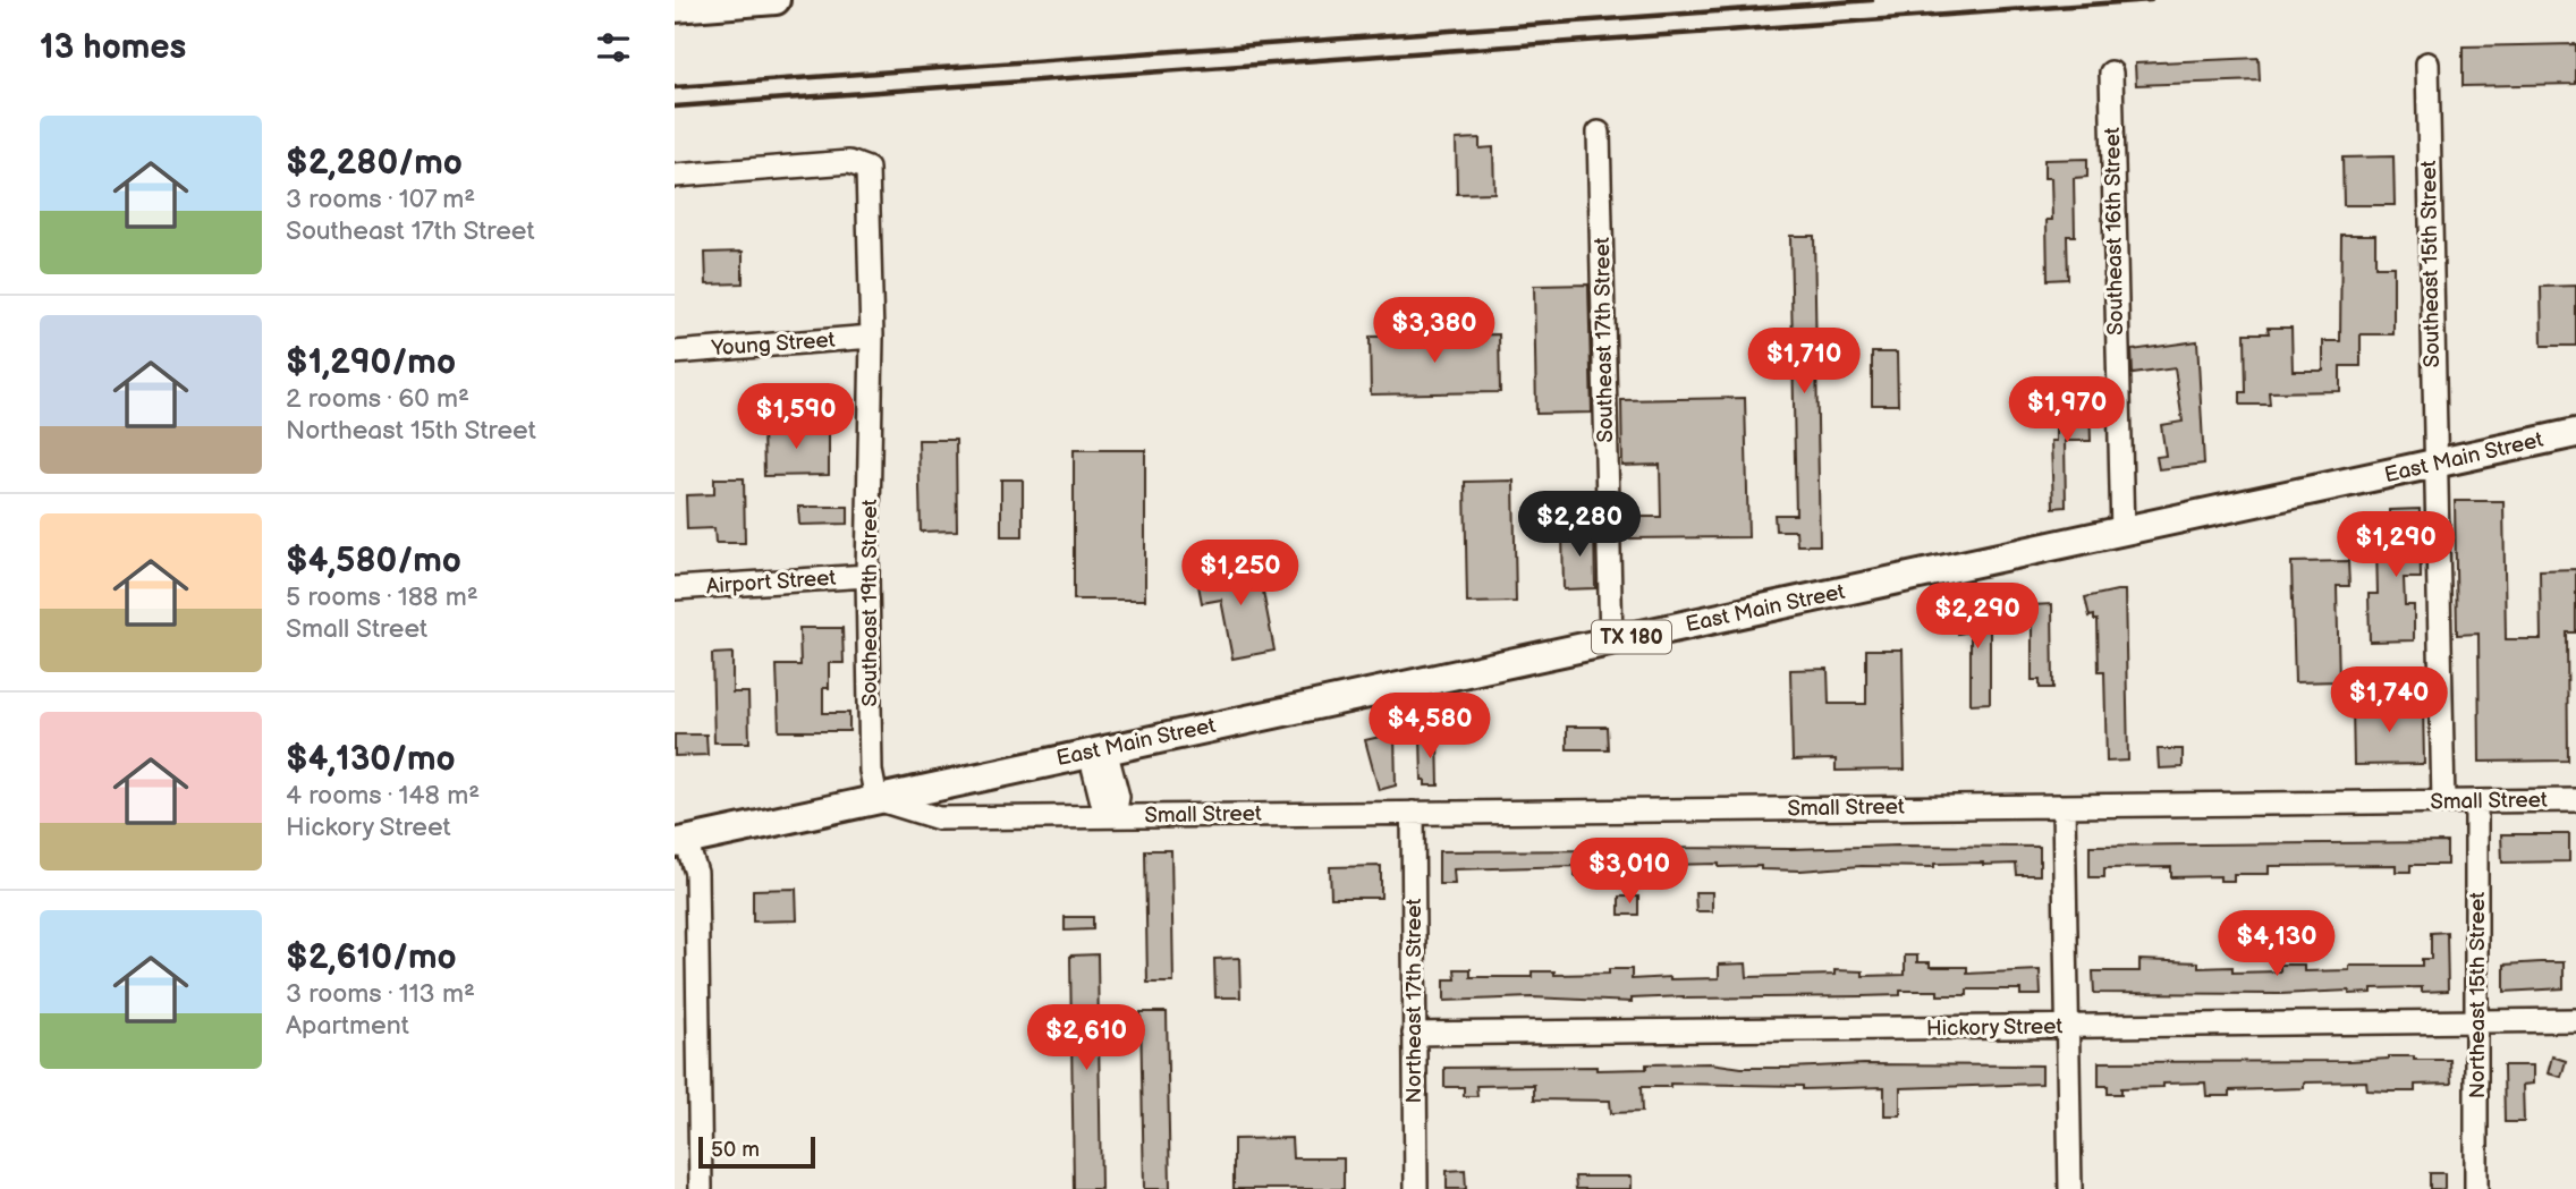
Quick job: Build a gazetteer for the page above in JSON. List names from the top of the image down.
{
  "streets": {
    "main road": ["East Main Street", "TX 180"],
    "street": [
      "Southeast 16th Street",
      "Southeast 15th Street",
      "Southeast 17th Street",
      "Young Street",
      "Airport Street",
      "Southeast 19th Street",
      "Small Street",
      "Northeast 15th Street",
      "Northeast 17th Street",
      "Hickory Street"
    ]
  },
  "crossings": [
    ["Southeast 16th Street", "East Main Street"],
    ["Southeast 15th Street", "East Main Street"],
    ["Southeast 17th Street", "East Main Street"],
    ["Young Street", "Southeast 19th Street"],
    ["East Main Street", "Southeast 19th Street"],
    ["East Main Street", "Small Street"],
    ["Airport Street", "Southeast 19th Street"],
    ["Southeast 19th Street", "Small Street"],
    ["Small Street", "Northeast 15th Street"],
    ["Small Street", "Northeast 17th Street"],
    ["Northeast 15th Street", "Hickory Street"],
    ["Northeast 17th Street", "Hickory Street"]
  ],
  "scale_bar": "50 m",
  "page": {
    "heading": "13 homes",
    "list": [
      {
        "name": "$2,280/mo",
        "note": "3 rooms · 107 m² · Southeast 17th Street"
      },
      {
        "name": "$1,290/mo",
        "note": "2 rooms · 60 m² · Northeast 15th Street"
      },
      {
        "name": "$4,580/mo",
        "note": "5 rooms · 188 m² · Small Street"
      },
      {
        "name": "$4,130/mo",
        "note": "4 rooms · 148 m² · Hickory Street"
      },
      {
        "name": "$2,610/mo",
        "note": "3 rooms · 113 m² · Apartment"
      }
    ],
    "price": [
      "$3,380",
      "$1,710",
      "$1,970",
      "$1,590",
      "$2,280",
      "$1,290",
      "$1,250",
      "$2,290",
      "$1,740",
      "$4,580",
      "$3,010",
      "$4,130",
      "$2,610"
    ],
    "scale": "50 m"
  }
}
